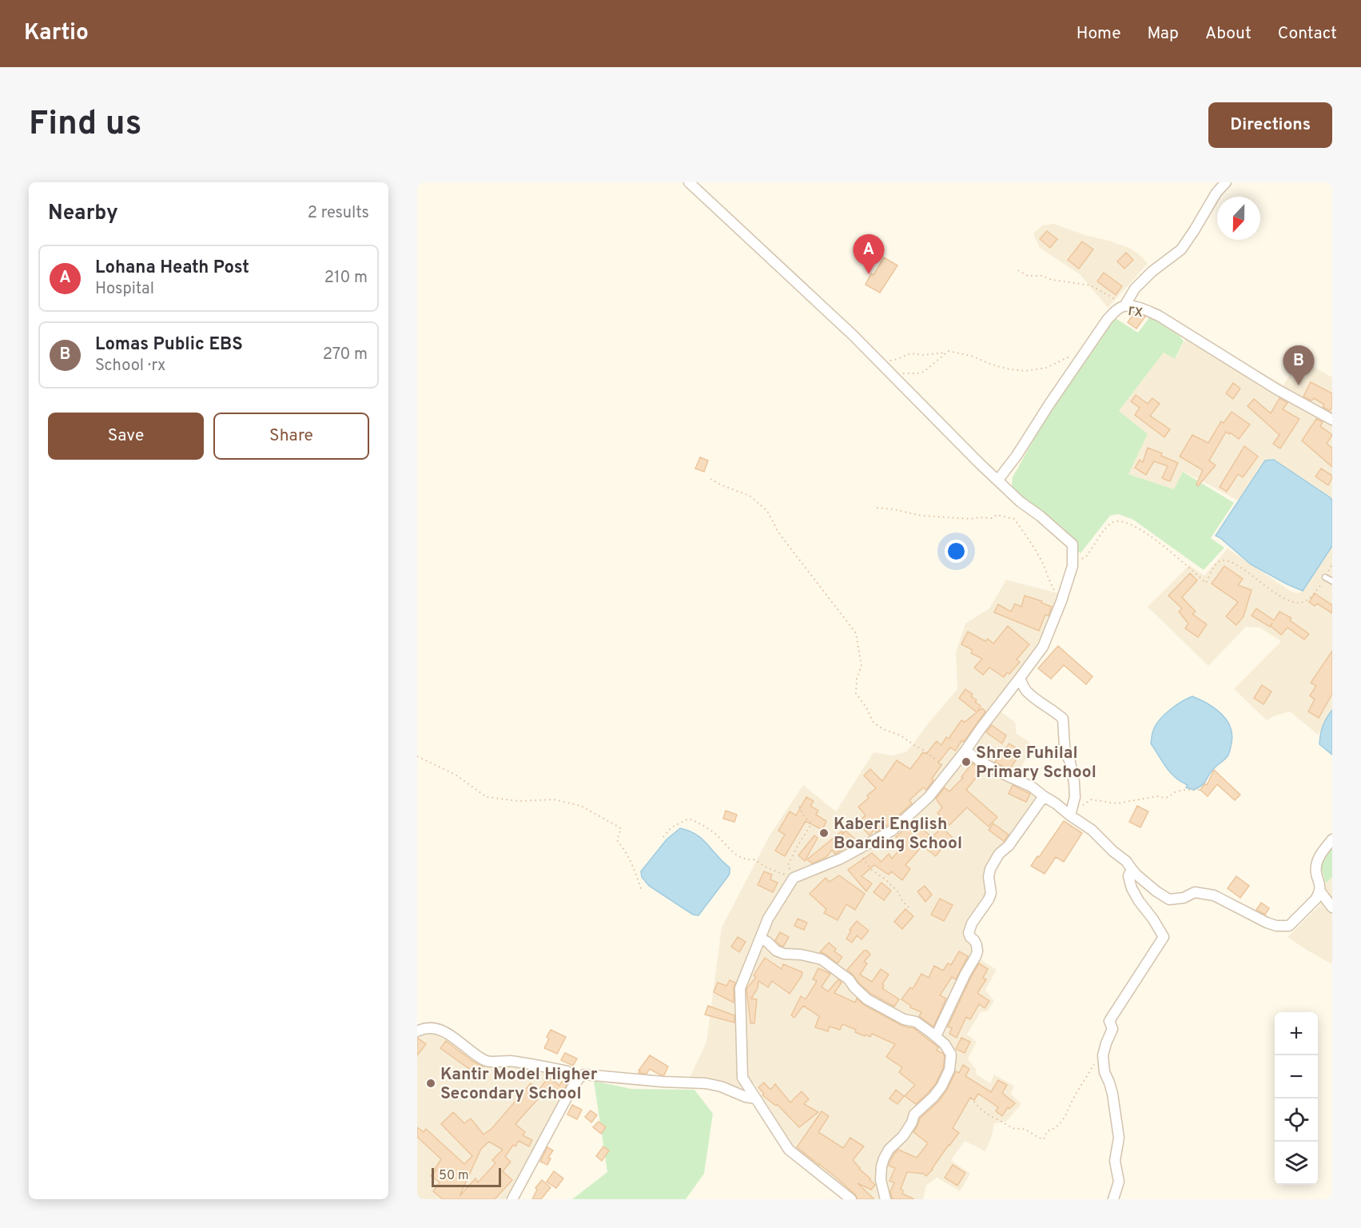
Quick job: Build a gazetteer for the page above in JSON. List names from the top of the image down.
{
  "streets": {
    "street": ["rx"]
  },
  "places": ["Shree Fuhilal Primary School", "Kaberi English Boarding School", "Kantir Model Higher Secondary School"],
  "scale_bar": "50 m",
  "north": "bottom",
  "page": {
    "header": "Kartio",
    "nav": [
      "Home",
      "Map",
      "About",
      "Contact"
    ],
    "buttons": [
      "Directions",
      ["Save", "Share"]
    ],
    "title": "Find us",
    "heading": ["Nearby", "2 results"],
    "pins": ["A", "B"],
    "list": [
      {
        "mark": "A",
        "name": "Lohana Heath Post",
        "note": "Hospital",
        "value": "210 m"
      },
      {
        "mark": "B",
        "name": "Lomas Public EBS",
        "note": "School · rx",
        "value": "270 m"
      }
    ],
    "map_buttons": ["+", "−"],
    "scale": "50 m"
  }
}
